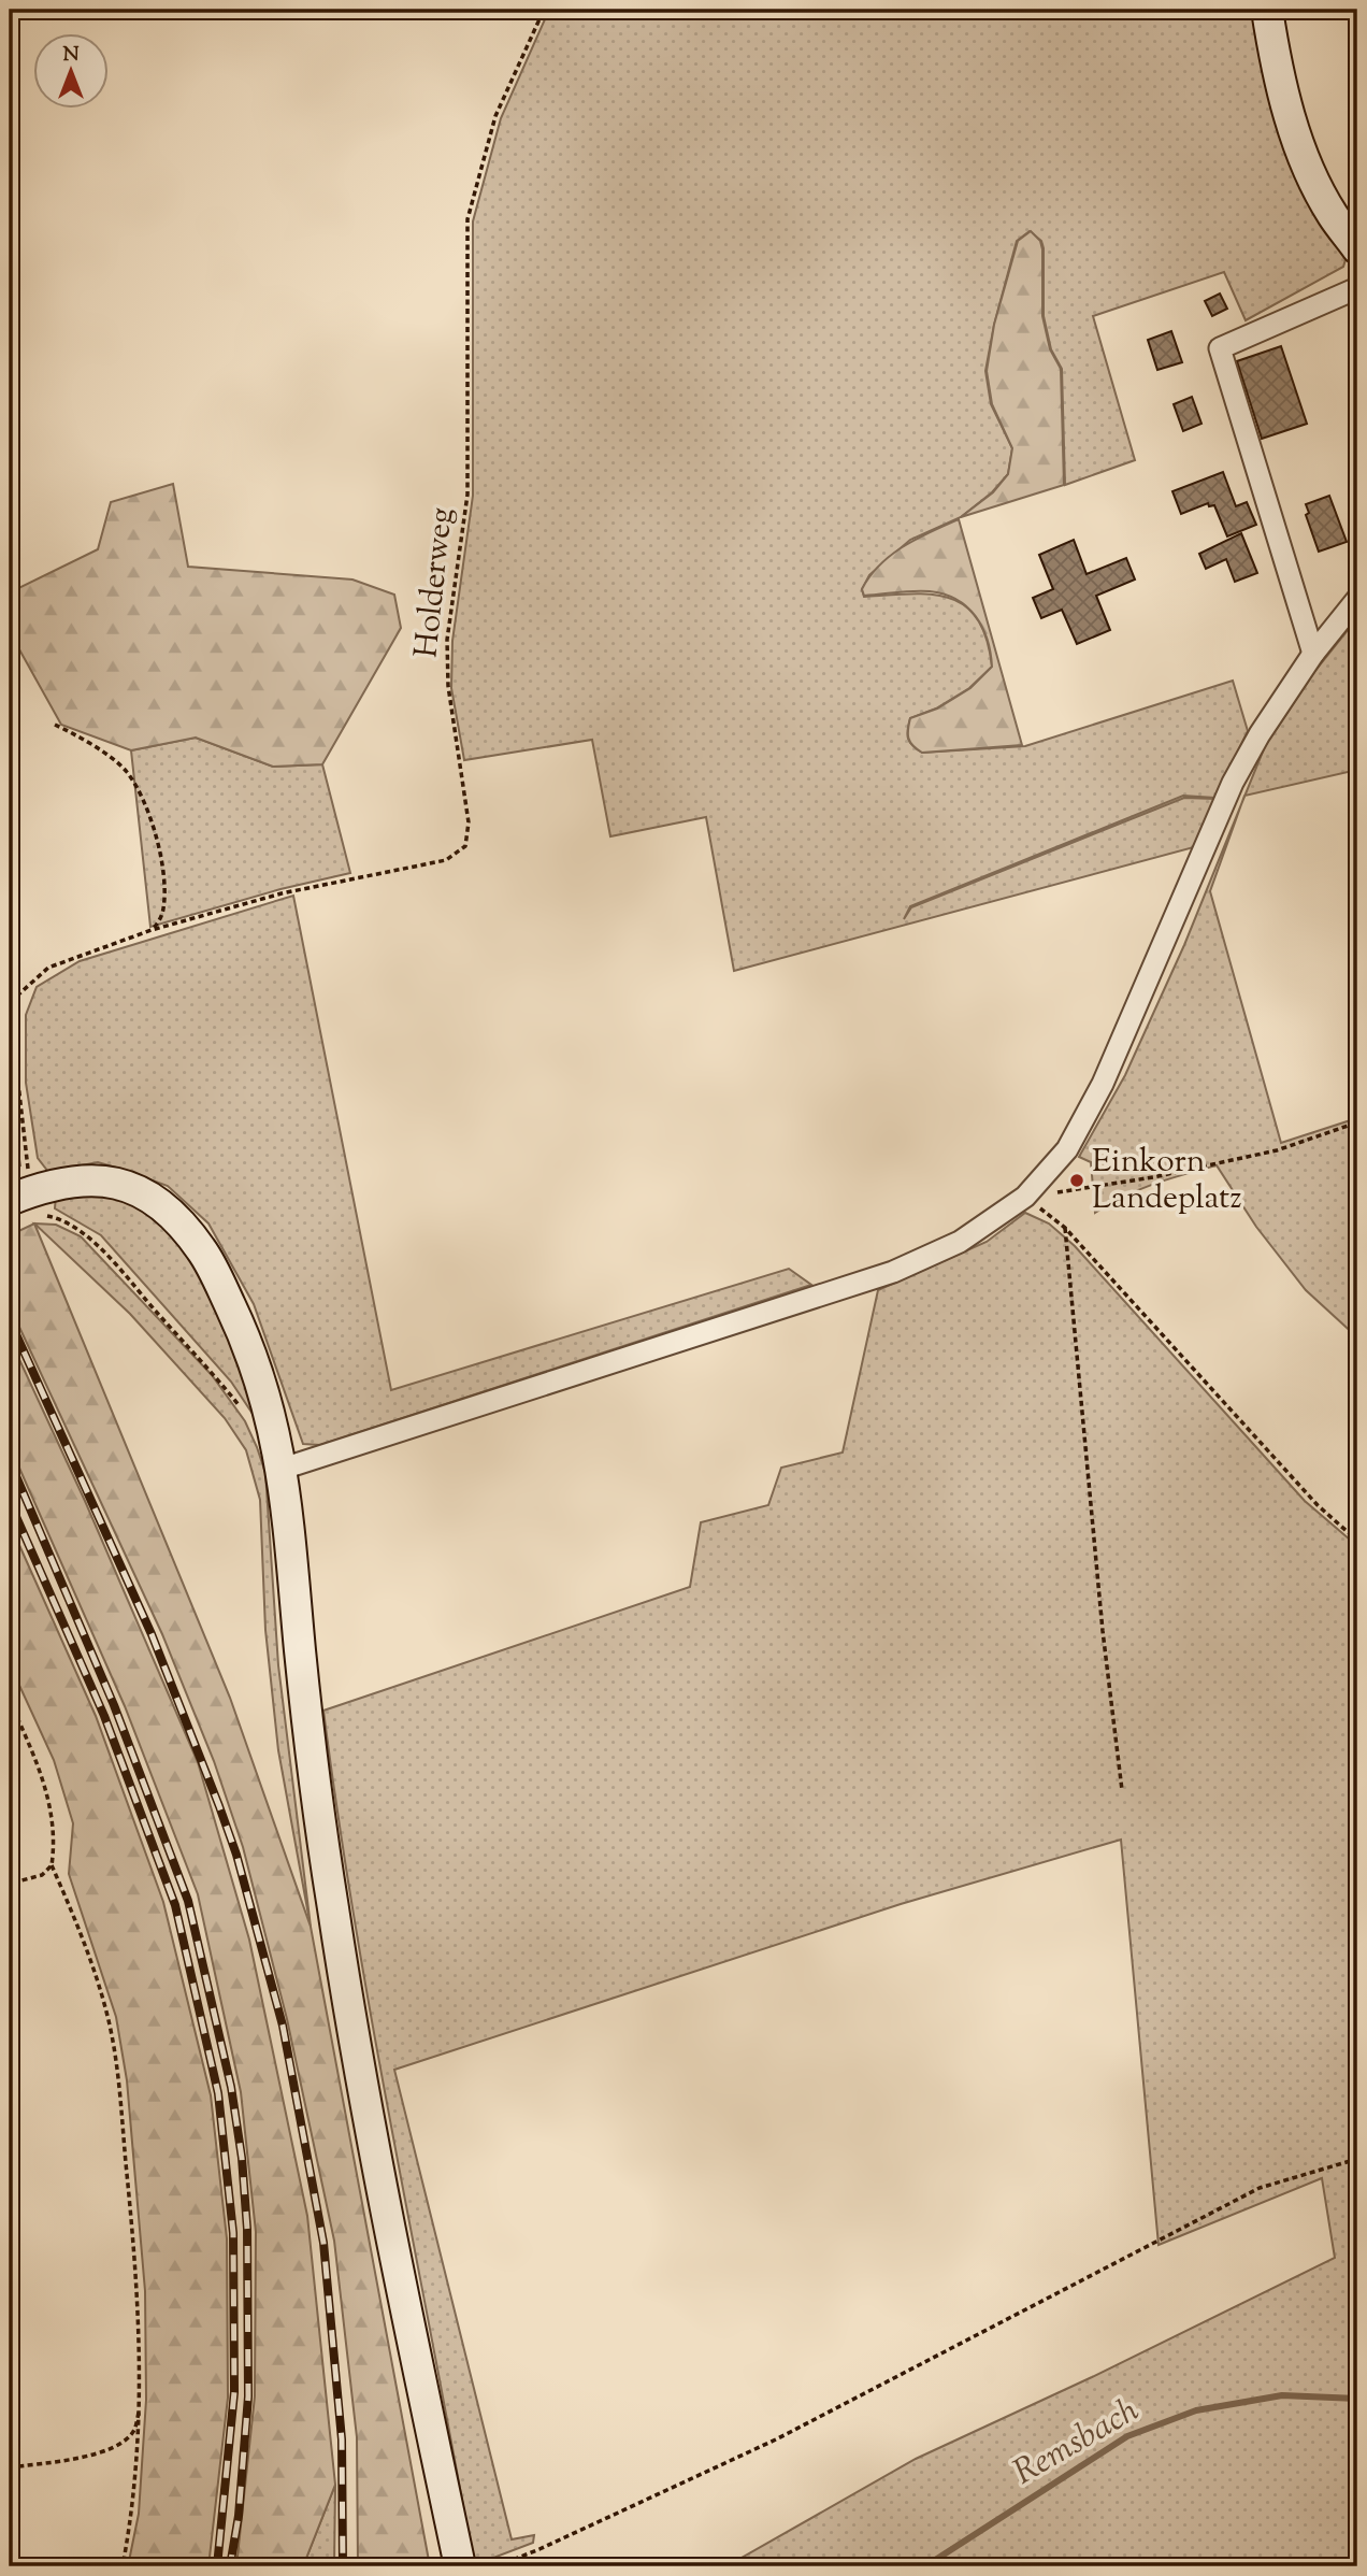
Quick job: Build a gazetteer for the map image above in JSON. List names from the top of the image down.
{
  "streets": {
    "path": ["Holderweg"]
  },
  "water": ["Remsbach"],
  "places": ["Einkorn Landeplatz"],
  "north": "top"
}
